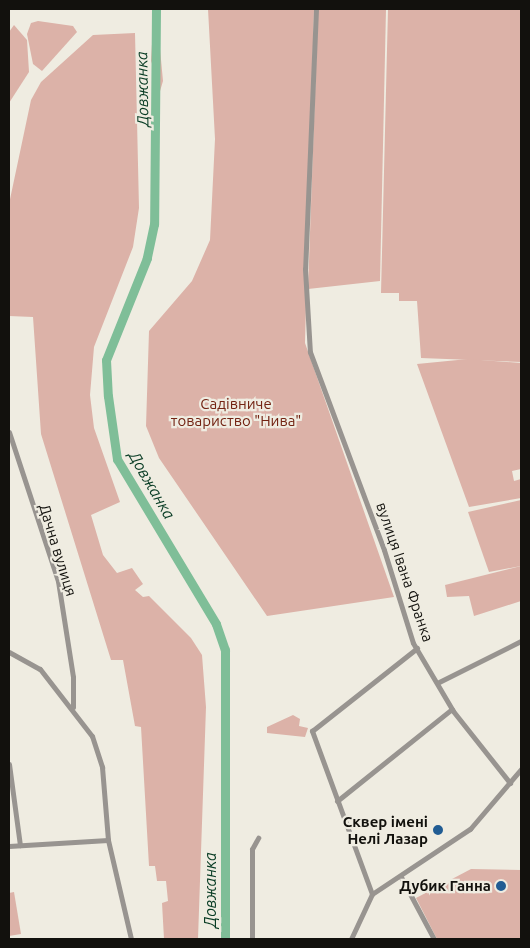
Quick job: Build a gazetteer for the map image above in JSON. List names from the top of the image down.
{
  "streets": {
    "street": ["Дачна вулиця", "вулиця Івана Франка"]
  },
  "water": ["Довжанка"],
  "parks": ["Садівниче товариство \"Нива\""],
  "places": ["Сквер імені Нелі Лазар", "Дубик Ганна"]
}
